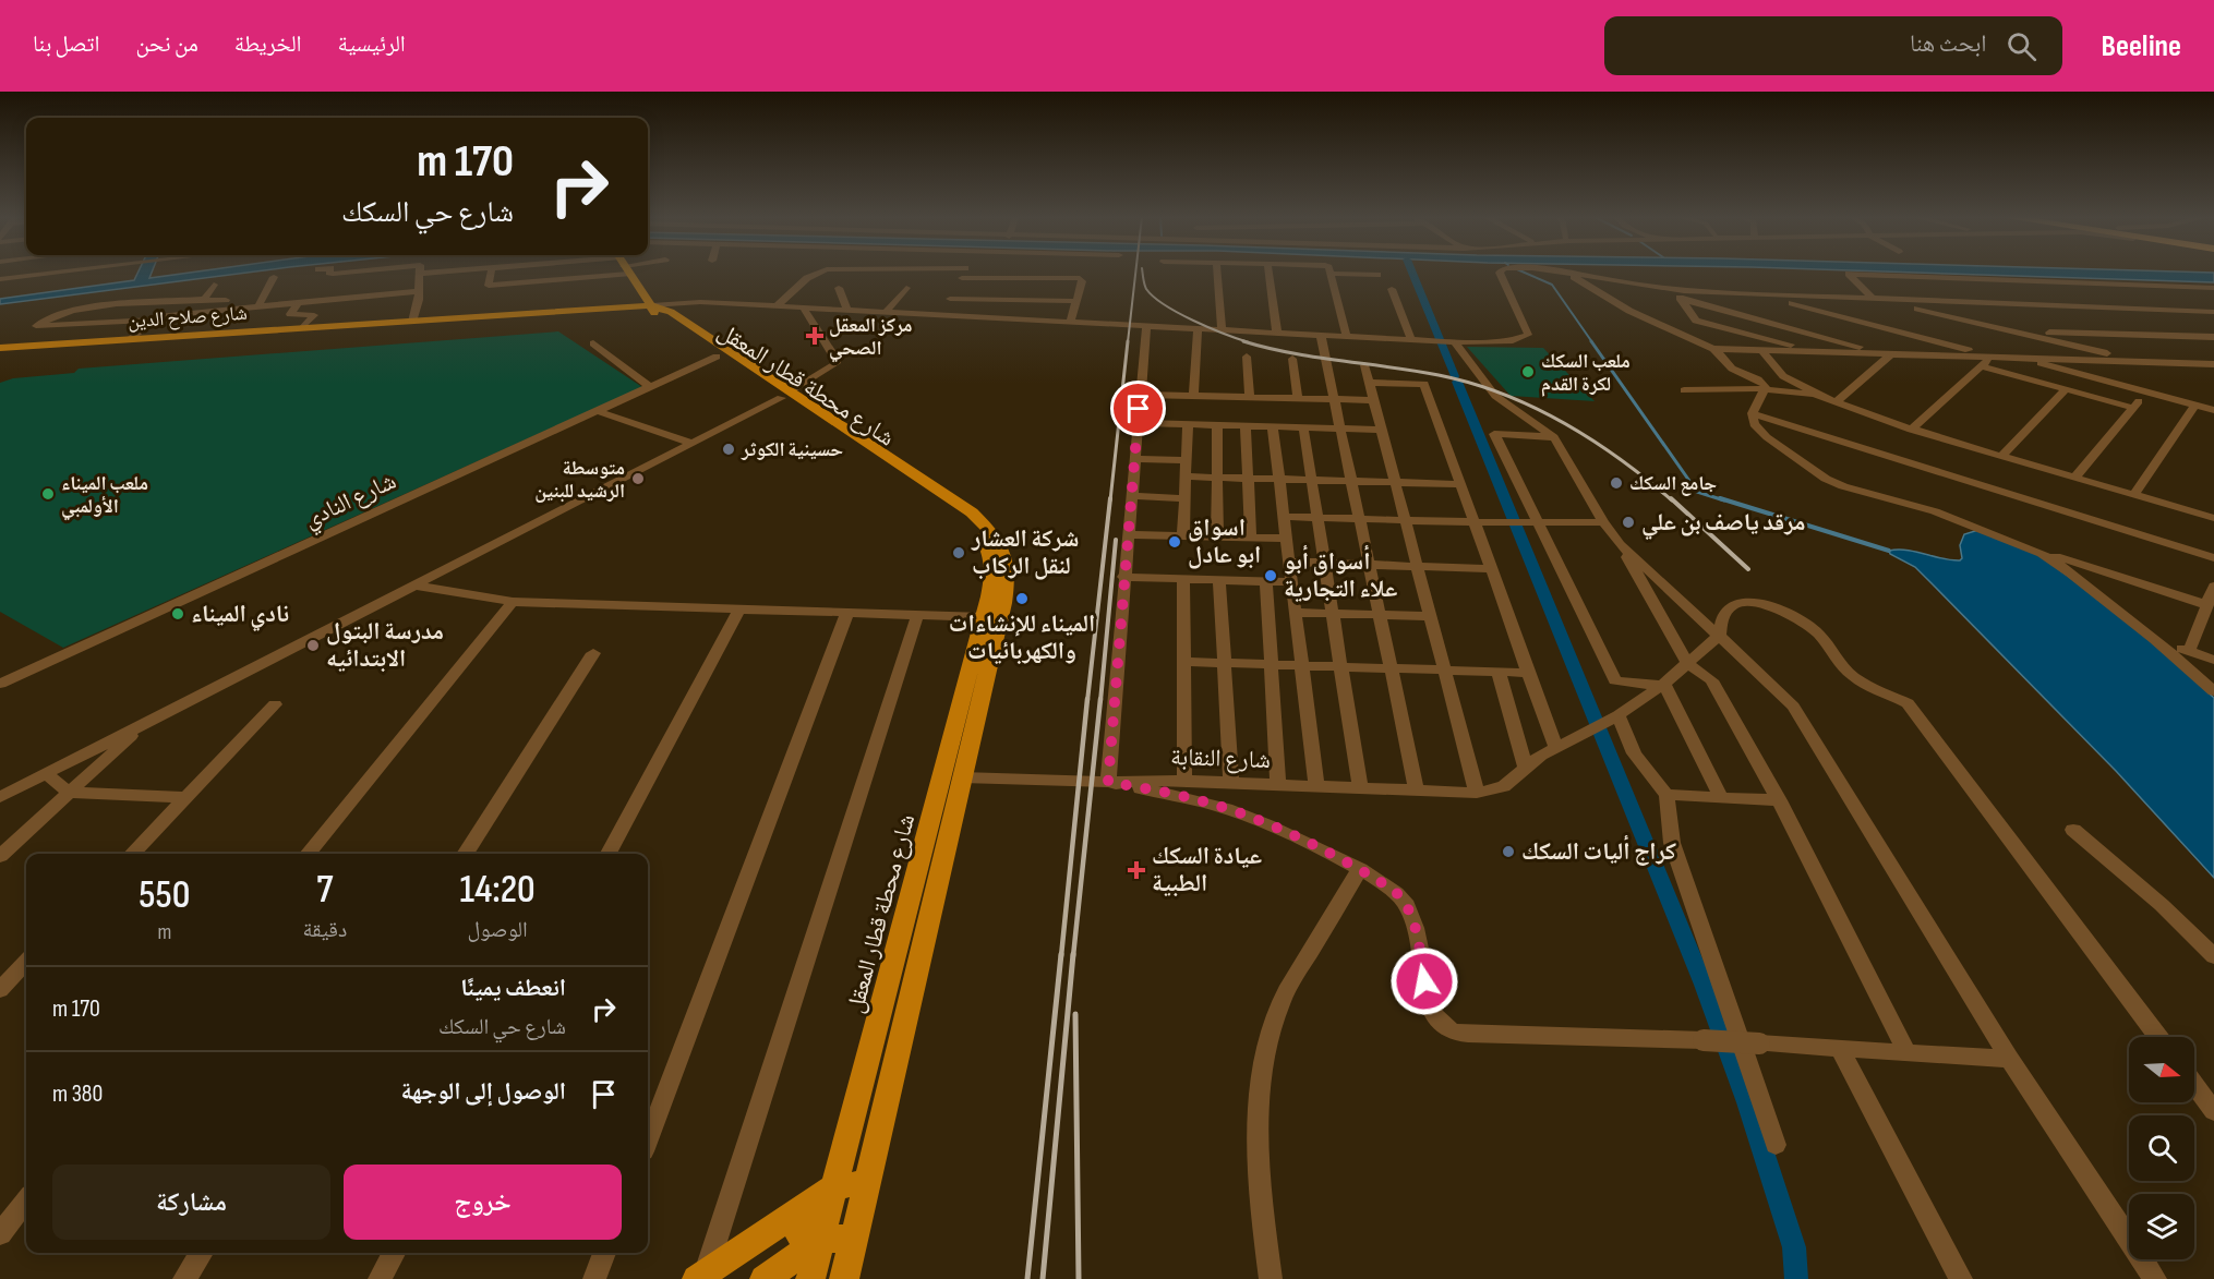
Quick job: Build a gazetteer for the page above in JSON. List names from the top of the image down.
{
  "streets": {
    "main road": ["شارع صلاح الدين", "شارع محطة قطار المعقل"],
    "street": ["شارع النادي", "شارع النقابة"]
  },
  "crossings": [
    ["شارع صلاح الدين", "شارع محطة قطار المعقل"],
    ["شارع محطة قطار المعقل", "شارع النادي"],
    ["شارع محطة قطار المعقل", "شارع النقابة"]
  ],
  "places": {
    "health": ["مركز المعقل الصحي", "عيادة السكك الطبية"],
    "other": [
      "ملعب السكك لكرة القدم",
      "حسينية الكوثر",
      "متوسطة الرشيد للبنين",
      "جامع السكك",
      "ملعب الميناء الأولمبي",
      "مرقد ياصف بن علي",
      "اسواق ابو عادل",
      "شركة العشار لنقل الركاب",
      "أسواق أبو علاء التجارية",
      "الميناء للإنشاءات والكهربائيات",
      "نادي الميناء",
      "مدرسة البتول الابتدائيه",
      "كراج أليات السكك"
    ]
  },
  "north": "right",
  "page": {
    "header": "Beeline",
    "search": "ابحث هنا",
    "nav": [
      "الرئيسية",
      "الخريطة",
      "من نحن",
      "اتصل بنا"
    ],
    "turn": ["170 m", "شارع حي السكك"],
    "eta": [
      "14:20",
      "الوصول",
      "7",
      "دقيقة",
      "550",
      "m"
    ],
    "list": [
      {
        "name": "انعطف يمينًا",
        "note": "شارع حي السكك",
        "value": "170 m"
      },
      {
        "name": "الوصول إلى الوجهة",
        "value": "380 m"
      }
    ],
    "buttons": ["خروج", "مشاركة"]
  }
}
